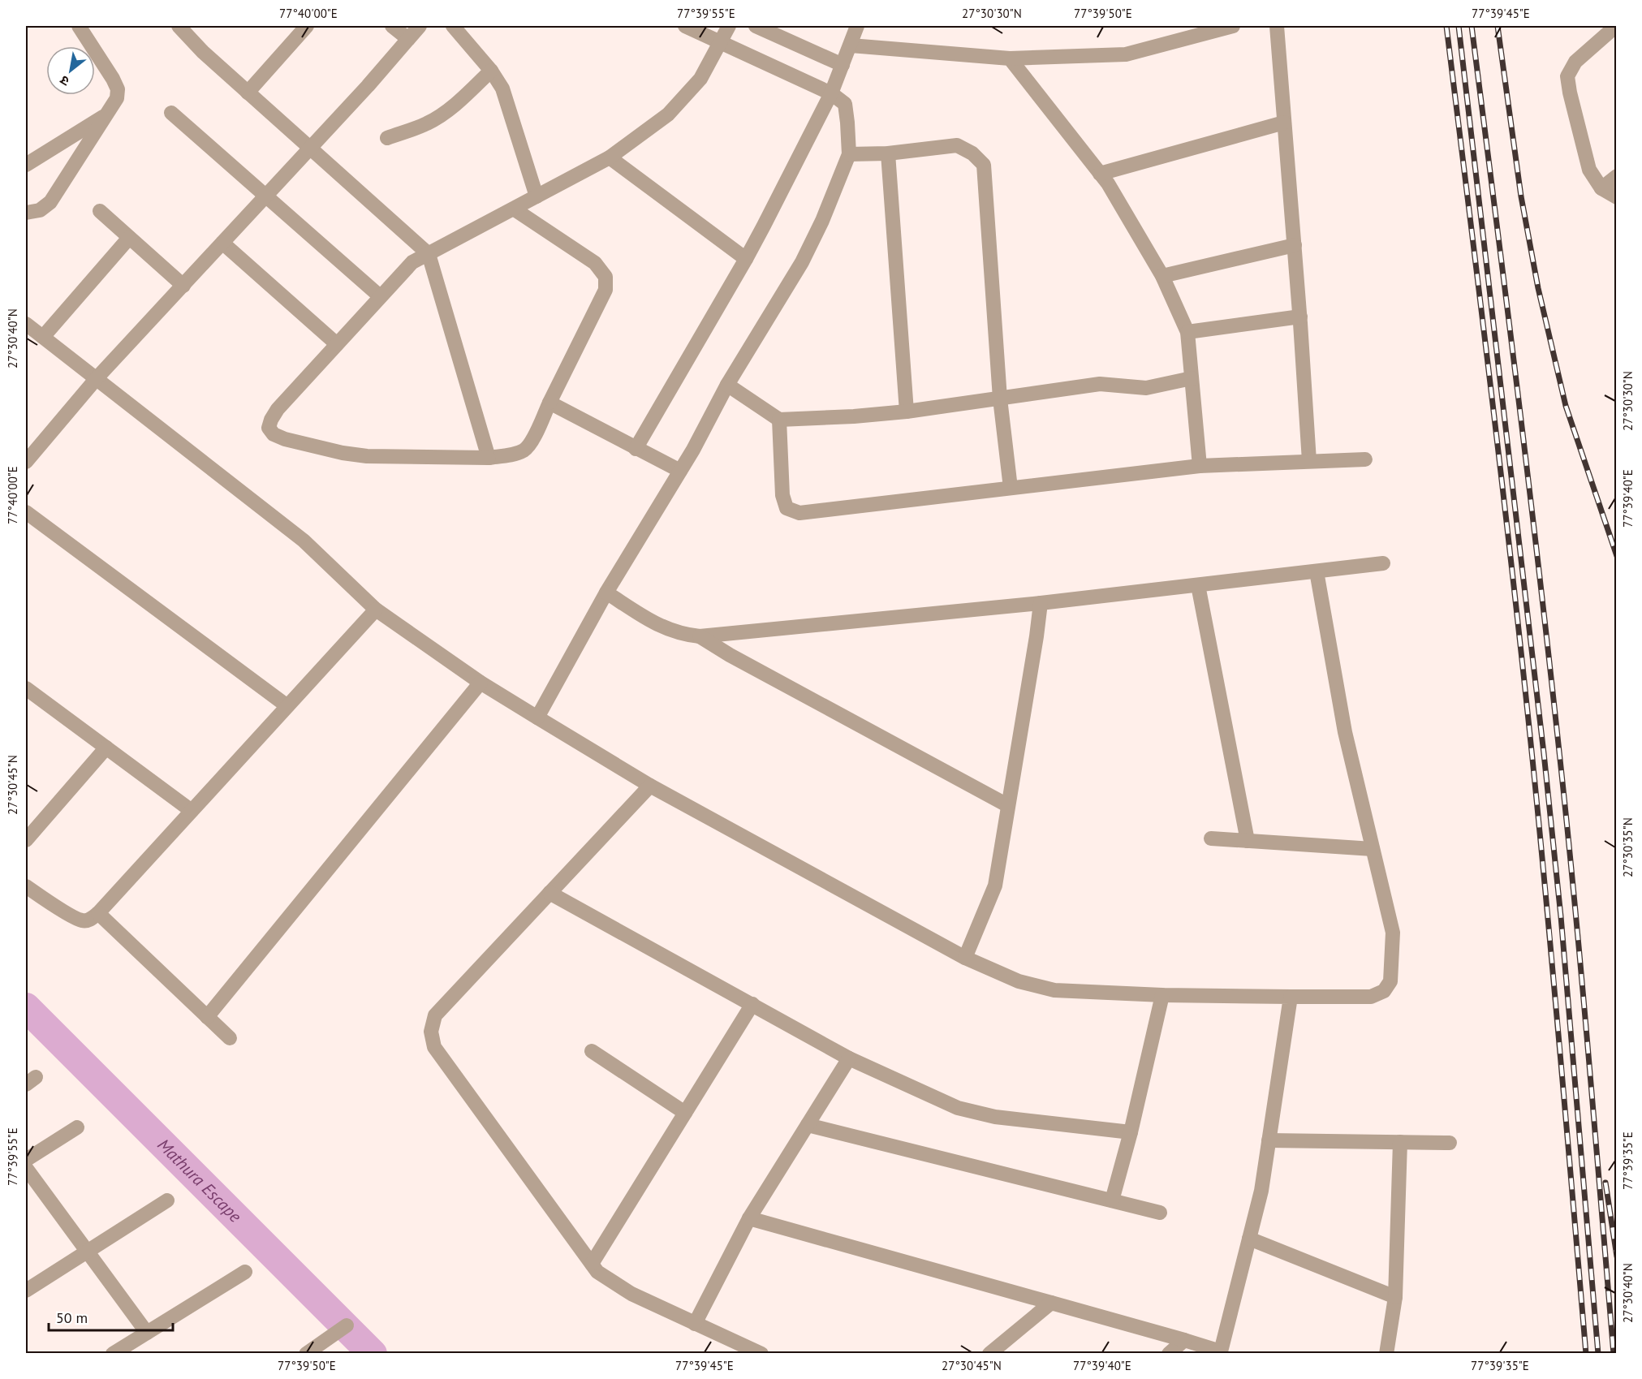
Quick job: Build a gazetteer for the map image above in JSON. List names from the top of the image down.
{
  "water": ["Mathura Escape"],
  "scale_bar": "50 m",
  "north": "bottom left",
  "coordinates": [
    "77°40'00\"E",
    "77°39'55\"E",
    "27°30'30\"N",
    "77°39'50\"E",
    "77°39'45\"E",
    "27°30'40\"N",
    "77°39'40\"E",
    "27°30'45\"N",
    "27°30'35\"N",
    "77°39'35\"E"
  ]
}
